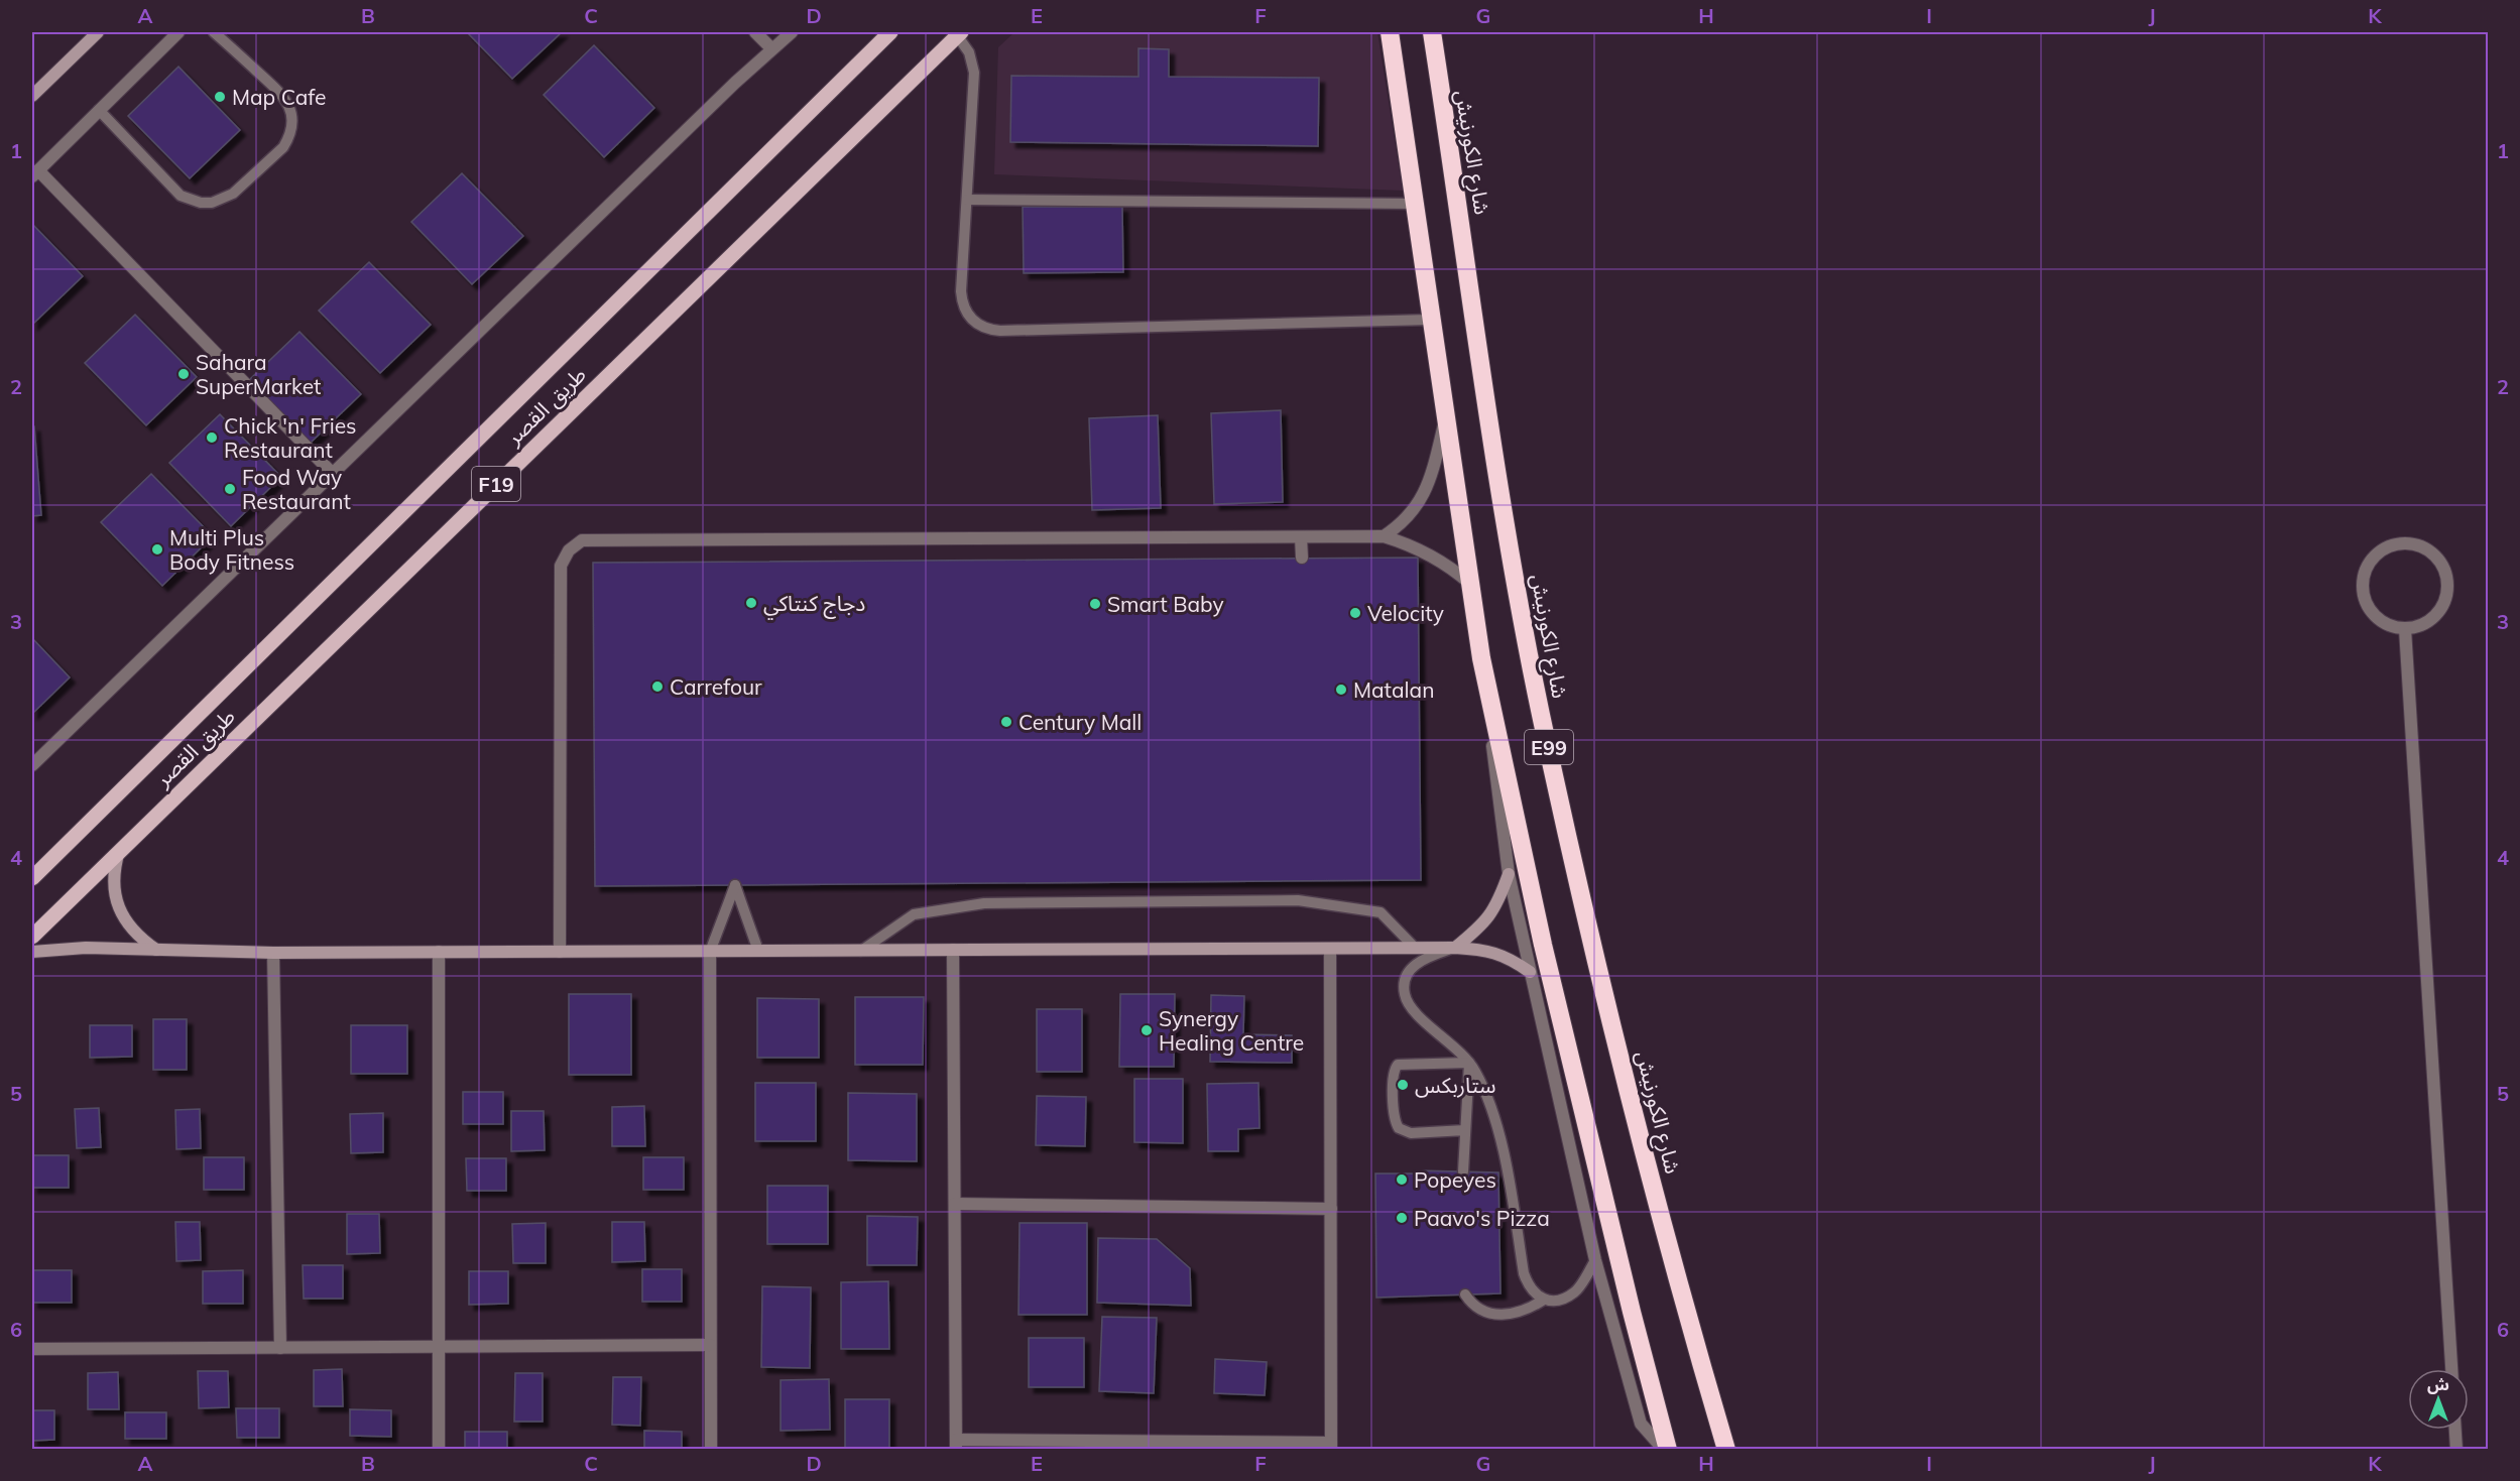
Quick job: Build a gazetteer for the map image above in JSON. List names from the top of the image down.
{
  "streets": {
    "highway": ["شارع الكورنيش", "E99"],
    "main road": ["طريق القصر", "F19"]
  },
  "places": [
    "Map Cafe",
    "Sahara SuperMarket",
    "Chick 'n' Fries Restaurant",
    "Food Way Restaurant",
    "Multi Plus Body Fitness",
    "دجاج كنتاكي",
    "Smart Baby",
    "Velocity",
    "Carrefour",
    "Matalan",
    "Century Mall",
    "Synergy Healing Centre",
    "ستاربكس",
    "Popeyes",
    "Paavo's Pizza"
  ],
  "north": "top",
  "grid": {
    "columns": [
      "A",
      "B",
      "C",
      "D",
      "E",
      "F",
      "G",
      "H",
      "I",
      "J",
      "K"
    ],
    "rows": [
      "1",
      "2",
      "3",
      "4",
      "5",
      "6"
    ]
  }
}
